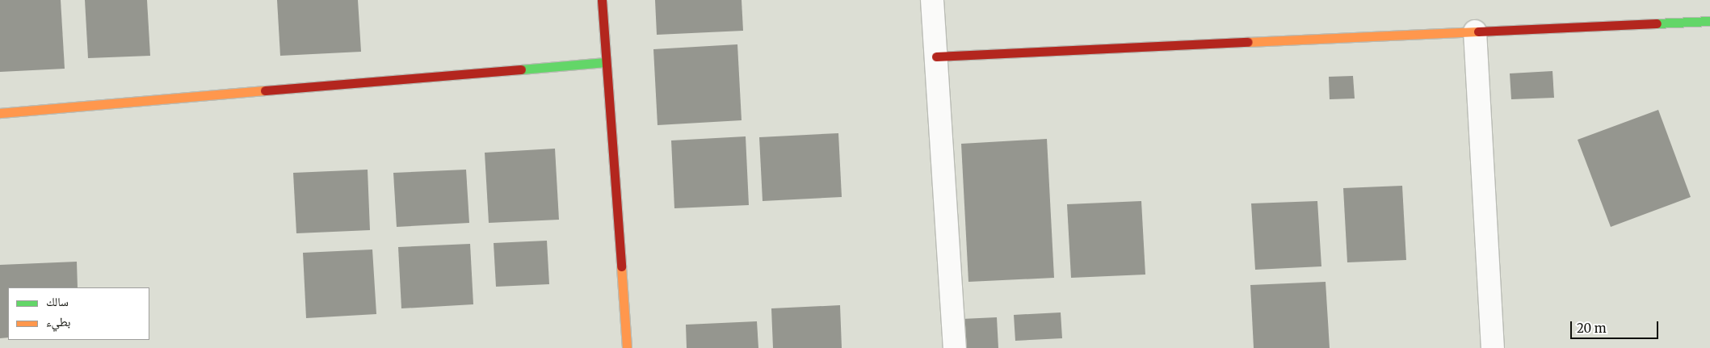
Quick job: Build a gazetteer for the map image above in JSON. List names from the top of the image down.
{
  "legend": ["سالك", "بطيء"],
  "scale_bar": "20 m"
}
